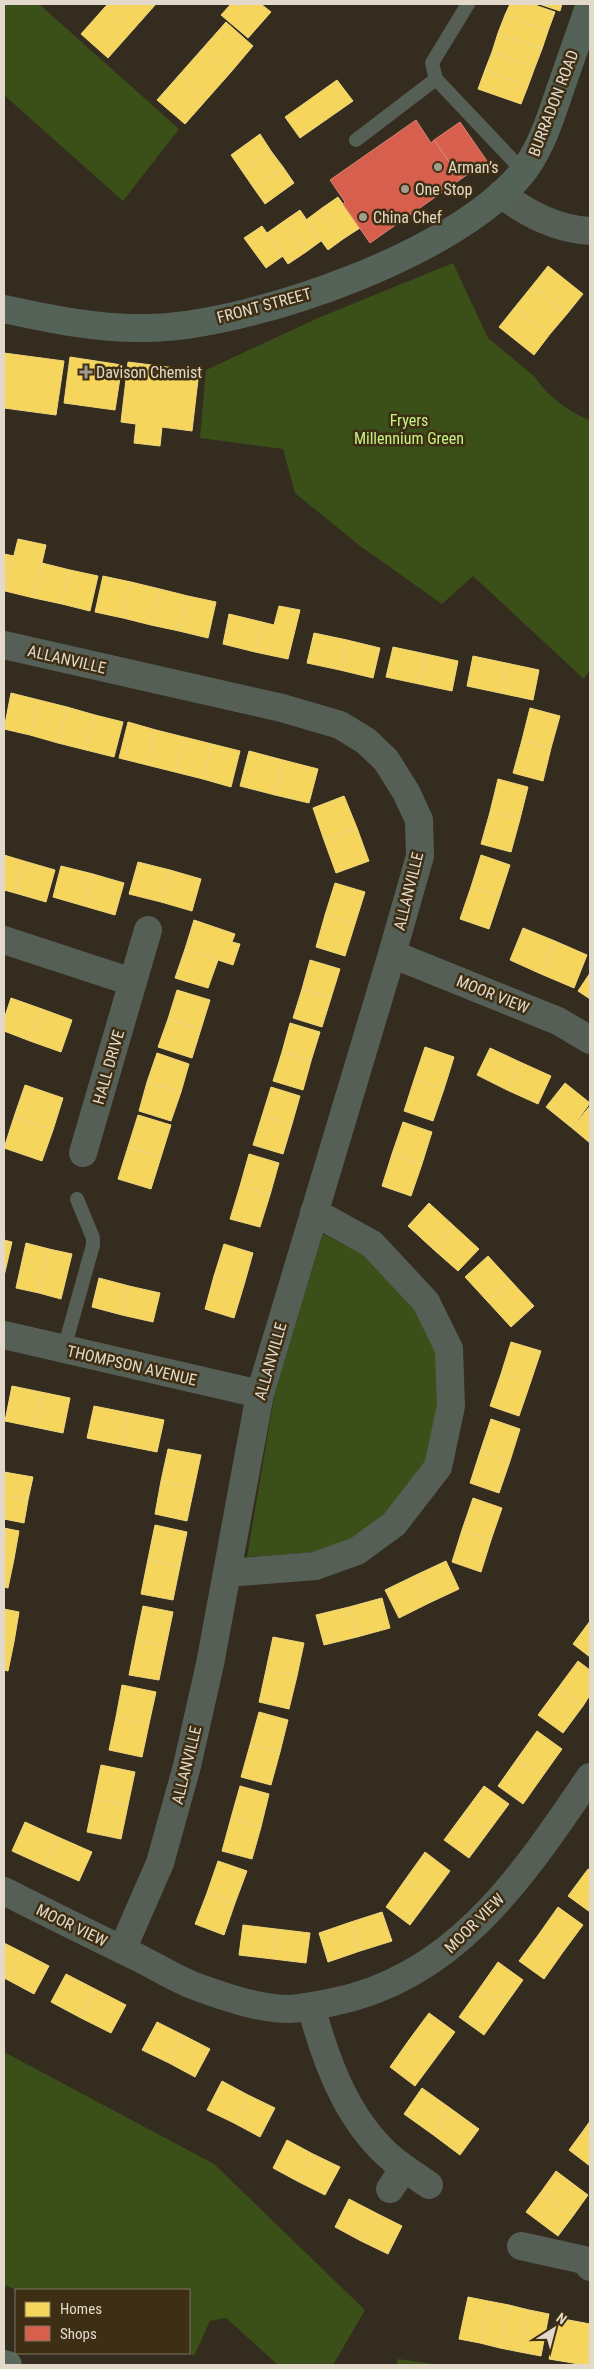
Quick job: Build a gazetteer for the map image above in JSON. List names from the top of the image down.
{
  "streets": {
    "main road": ["BURRADON ROAD", "FRONT STREET"],
    "street": [
      "ALLANVILLE",
      "MOOR VIEW",
      "HALL DRIVE",
      "THOMPSON AVENUE"
    ]
  },
  "crossings": [
    ["BURRADON ROAD", "FRONT STREET"],
    ["ALLANVILLE", "MOOR VIEW"],
    ["ALLANVILLE", "THOMPSON AVENUE"]
  ],
  "parks": ["Fryers Millennium Green"],
  "places": {
    "other": ["Arman’s", "One Stop", "China Chef"],
    "health": ["Davison Chemist"]
  },
  "legend": ["Homes", "Shops"],
  "north": "top right"
}
